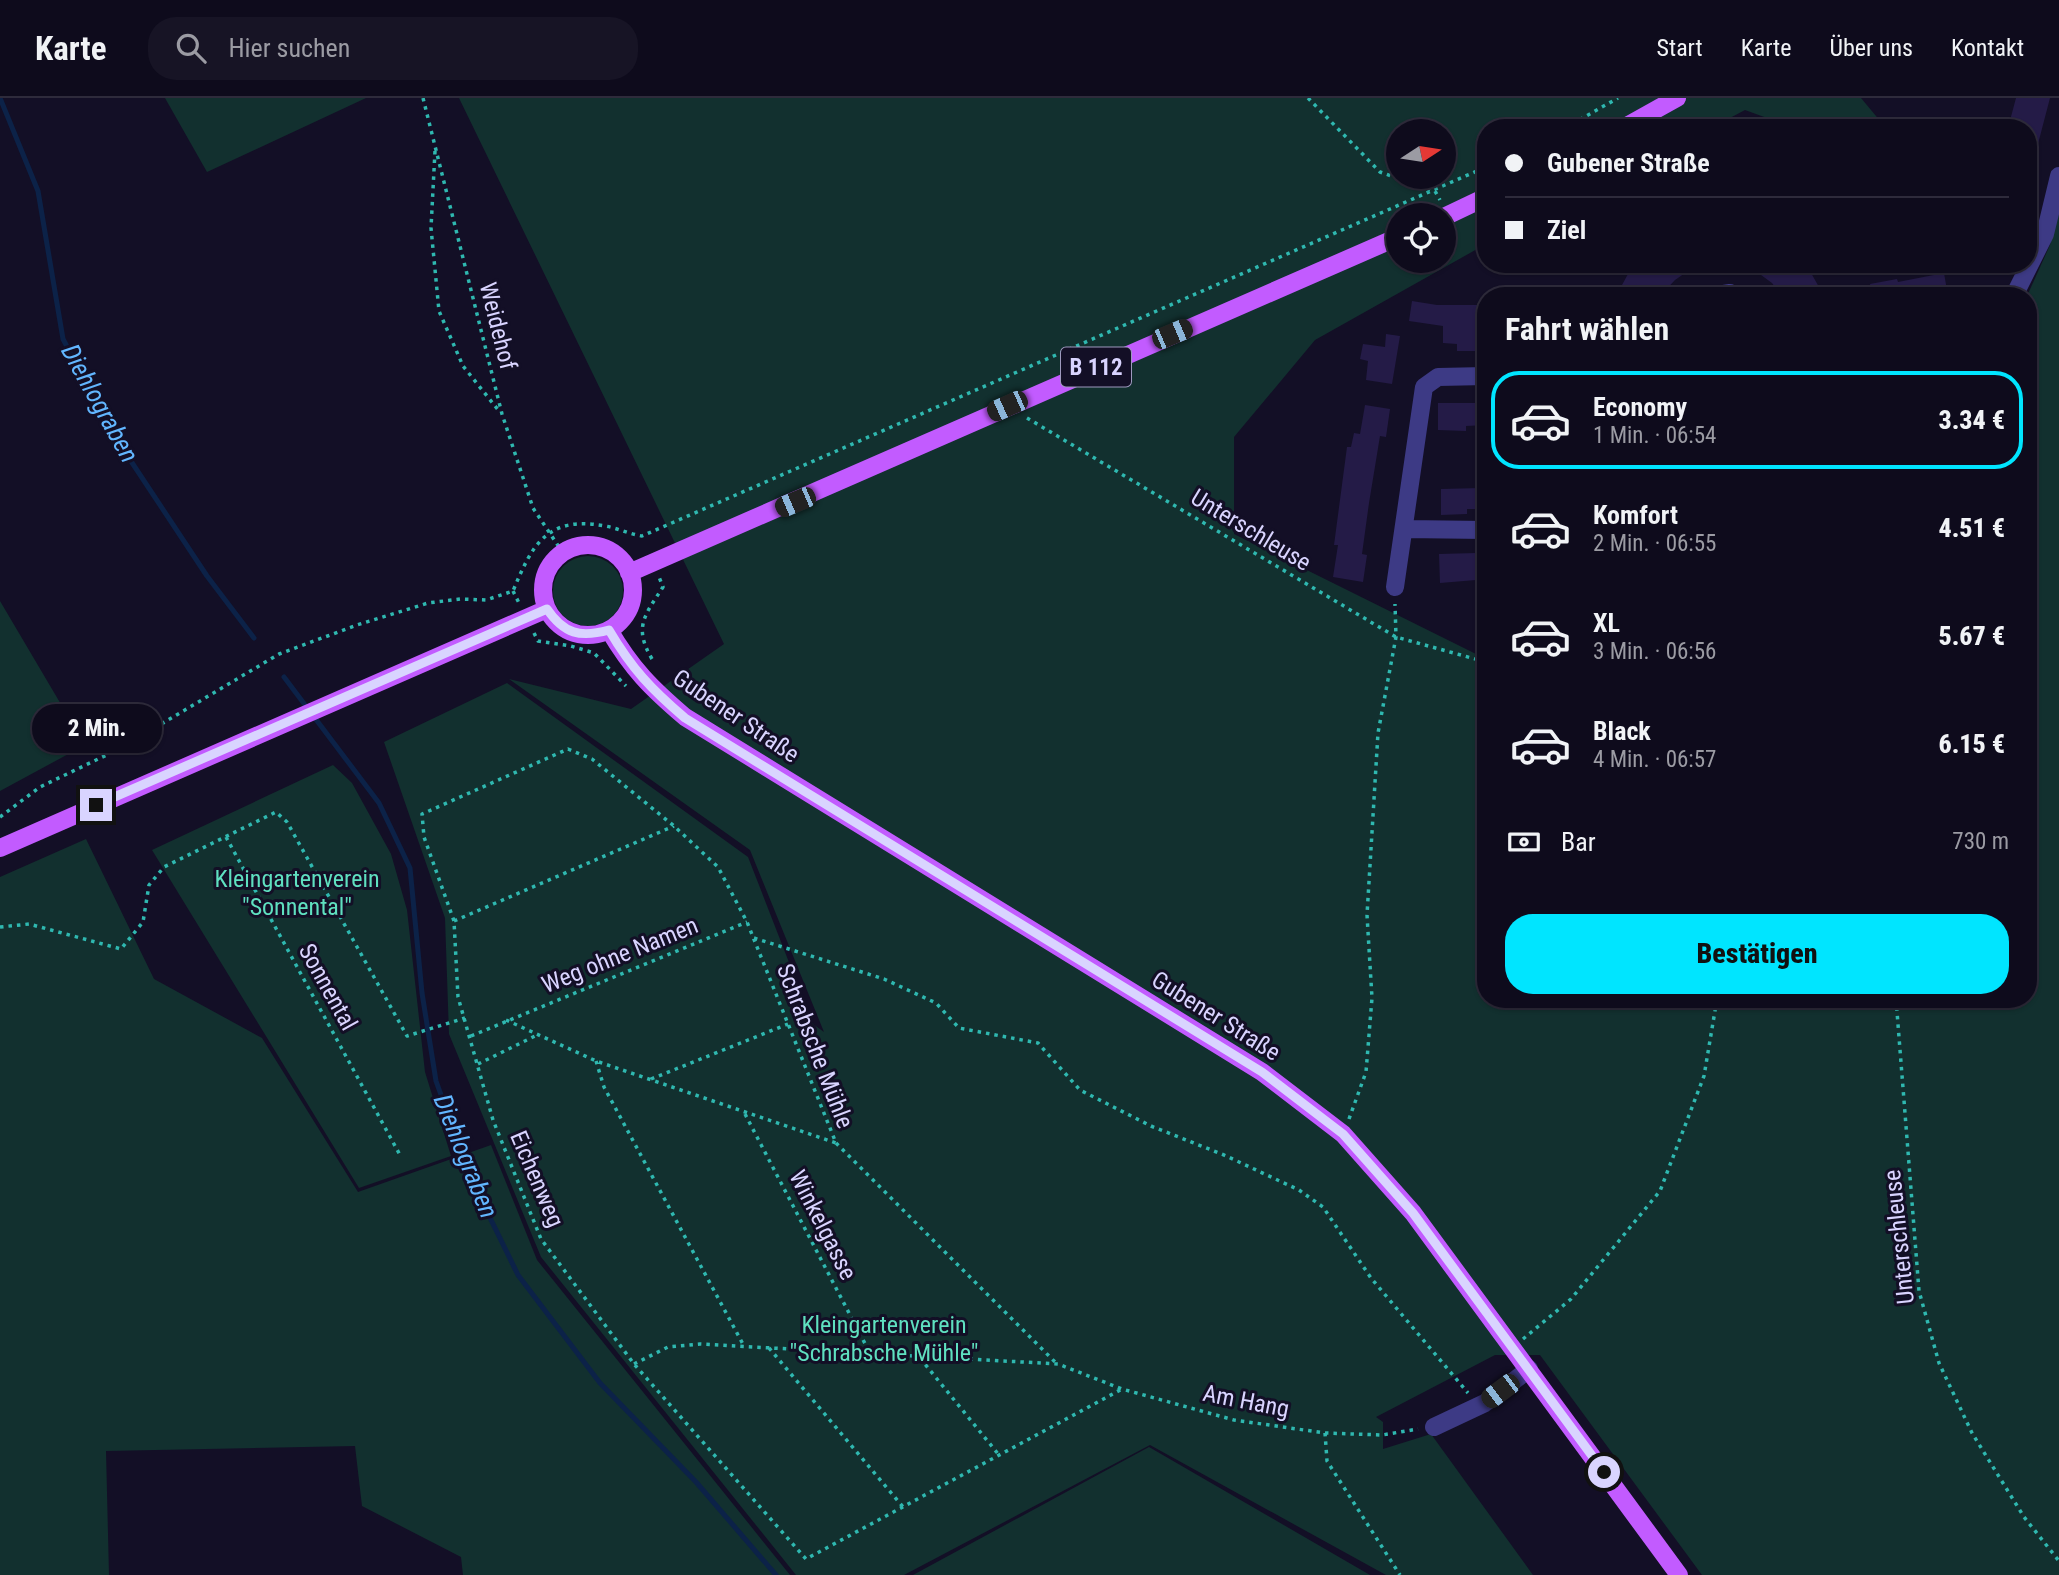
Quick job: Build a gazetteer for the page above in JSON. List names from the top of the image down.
{
  "streets": {
    "main road": ["B 112", "Gubener Straße"],
    "path": [
      "Weidehof",
      "Unterschleuse",
      "Weg ohne Namen",
      "Sonnental",
      "Schrabsche Mühle",
      "Eichenweg",
      "Winkelgasse",
      "Am Hang"
    ]
  },
  "crossings": [
    ["Weidehof", "B 112"],
    ["Weidehof", "Gubener Straße"],
    ["B 112", "Unterschleuse"],
    ["B 112", "Gubener Straße"],
    ["Weg ohne Namen", "Schrabsche Mühle"],
    ["Weg ohne Namen", "Eichenweg"],
    ["Sonnental", "Eichenweg"],
    ["Schrabsche Mühle", "Eichenweg"],
    ["Schrabsche Mühle", "Winkelgasse"]
  ],
  "water": ["Diehlograben"],
  "parks": ["Kleingartenverein \"Sonnental\"", "Kleingartenverein \"Schrabsche Mühle\""],
  "north": "right",
  "page": {
    "header": "Karte",
    "search": "Hier suchen",
    "nav": [
      "Start",
      "Karte",
      "Über uns",
      "Kontakt"
    ],
    "banner": ["Gubener Straße", "Ziel"],
    "heading": "Fahrt wählen",
    "list": [
      {
        "name": "Economy",
        "note": "1 Min. · 06:54",
        "value": "3.34 €"
      },
      {
        "name": "Komfort",
        "note": "2 Min. · 06:55",
        "value": "4.51 €"
      },
      {
        "name": "XL",
        "note": "3 Min. · 06:56",
        "value": "5.67 €"
      },
      {
        "name": "Black",
        "note": "4 Min. · 06:57",
        "value": "6.15 €"
      }
    ],
    "bubble": "2 Min.",
    "pay": ["Bar", "730 m"],
    "buttons": "Bestätigen"
  }
}
